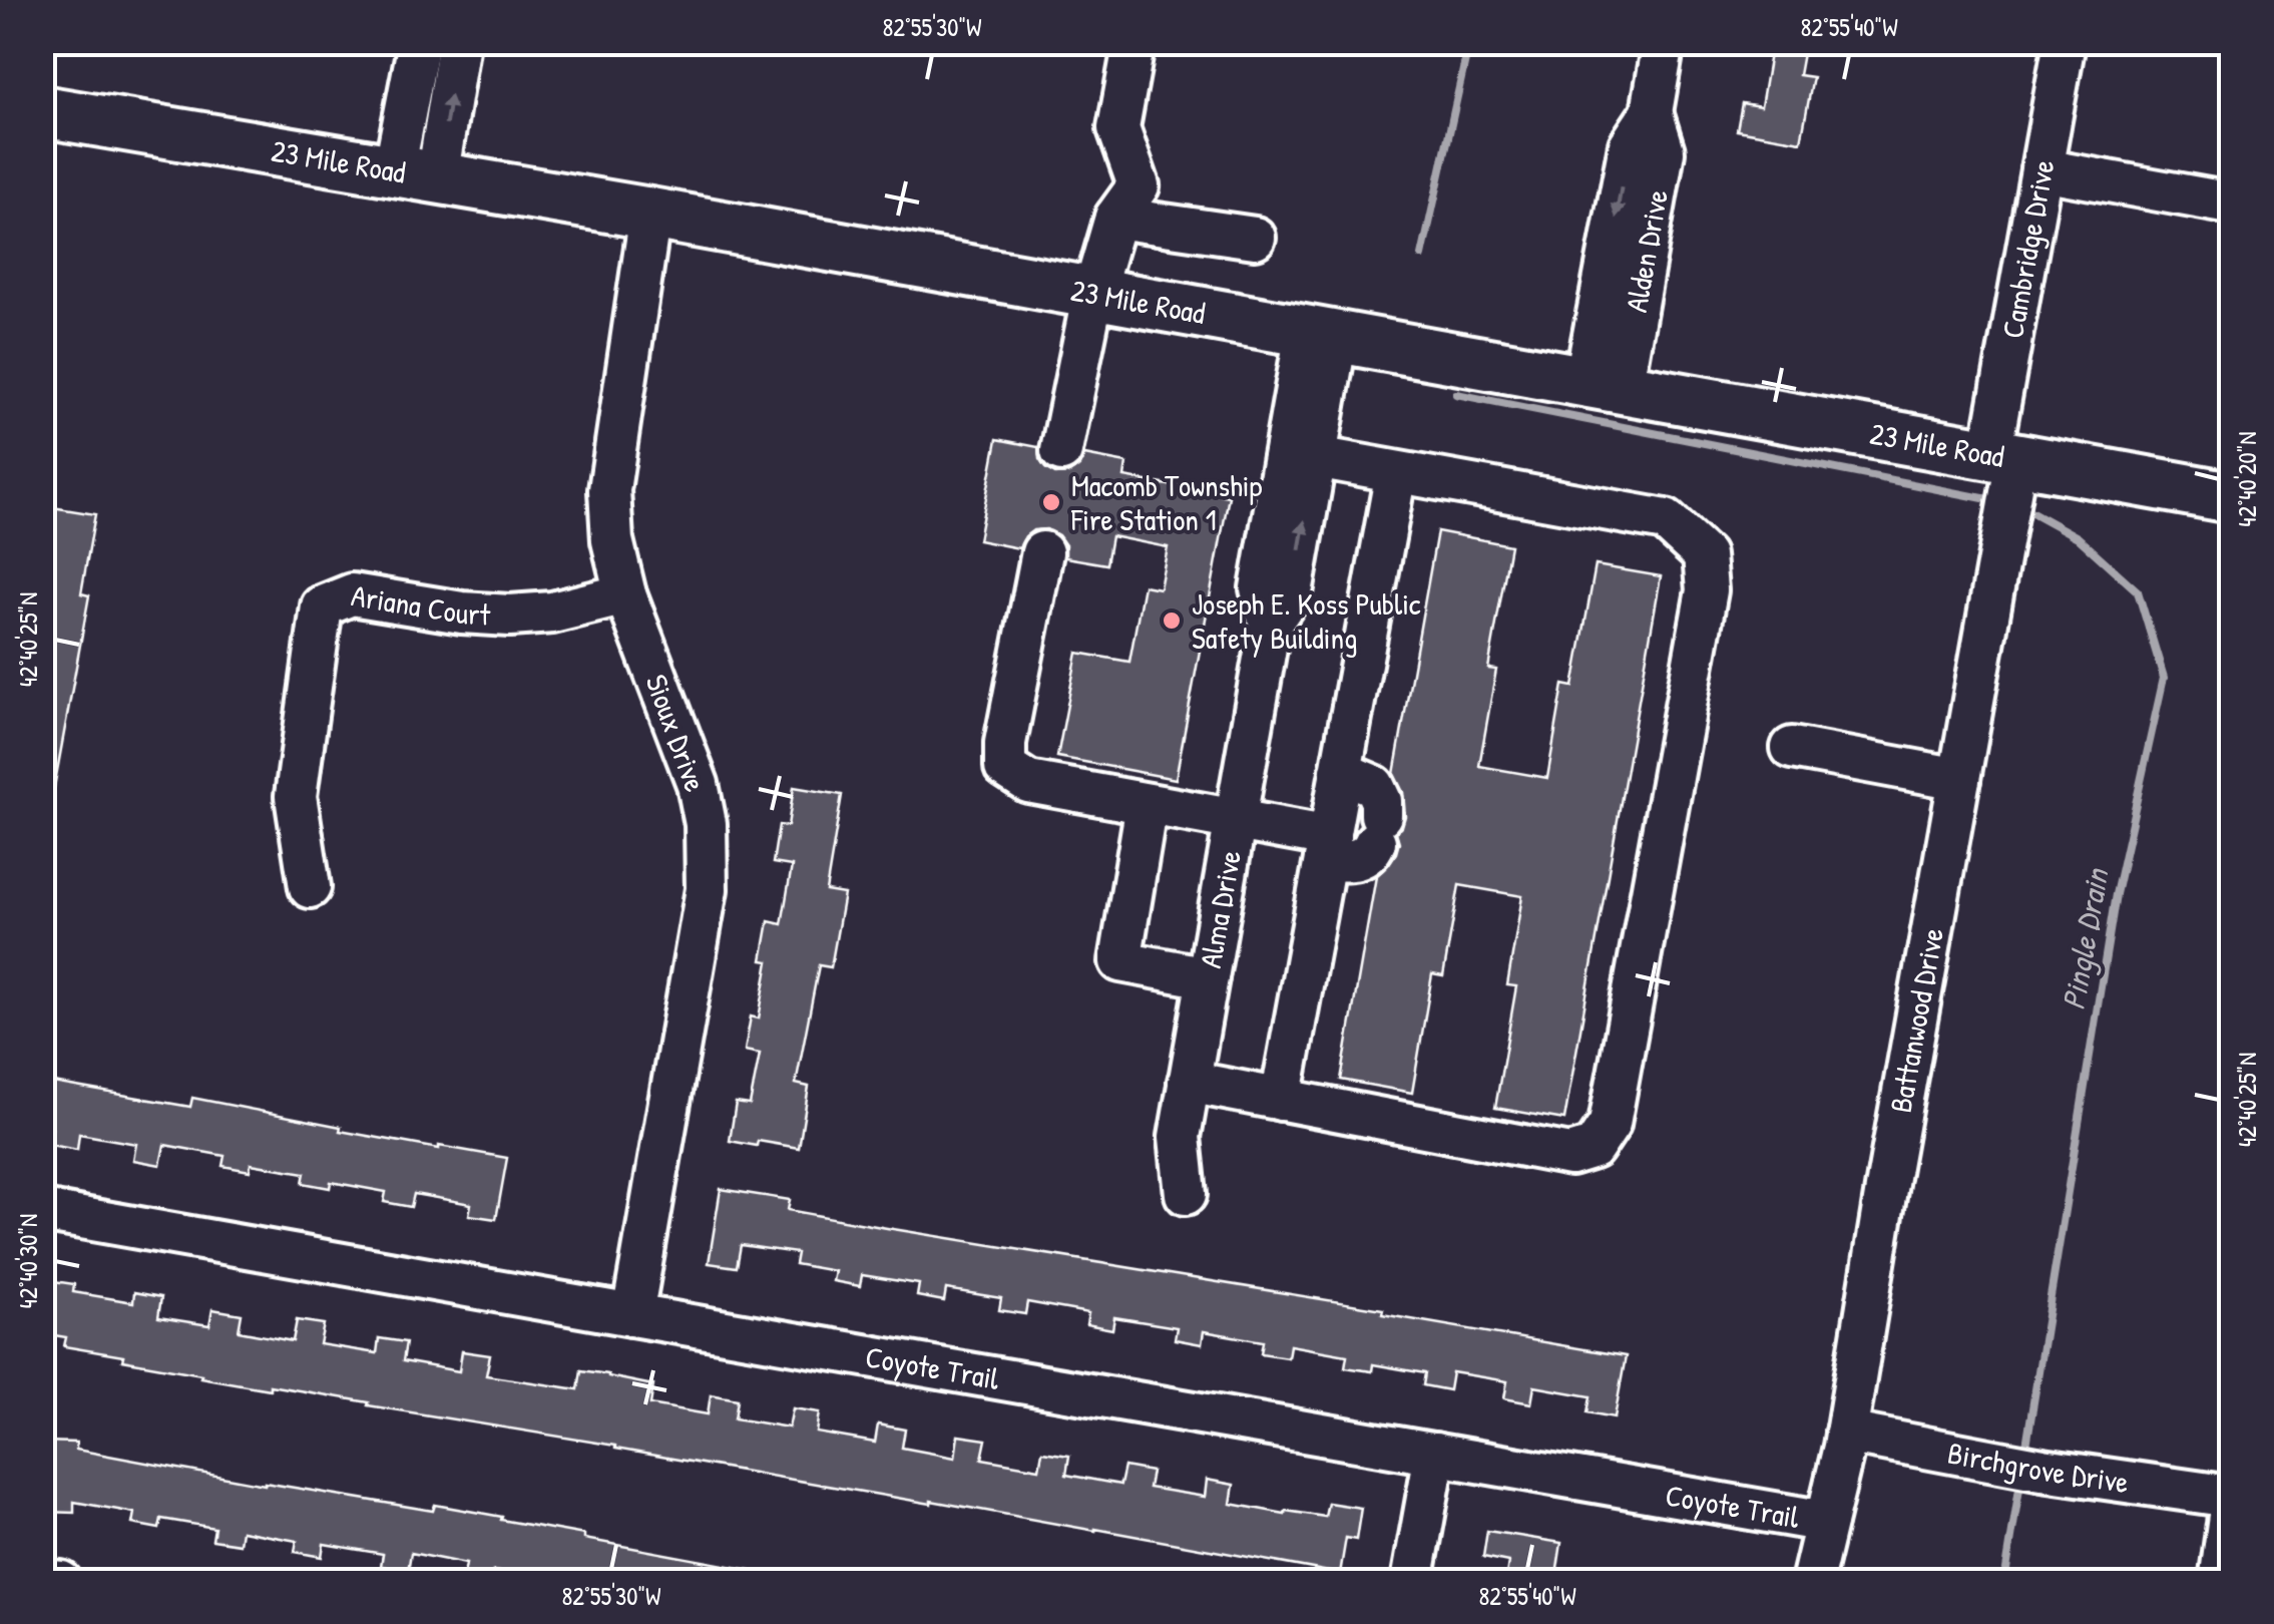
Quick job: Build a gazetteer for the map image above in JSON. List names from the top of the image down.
{
  "streets": {
    "main road": ["23 Mile Road"],
    "street": [
      "Cambridge Drive",
      "Alden Drive",
      "Ariana Court",
      "Sioux Drive",
      "Alma Drive",
      "Battanwood Drive",
      "Coyote Trail",
      "Birchgrove Drive"
    ]
  },
  "crossings": [
    ["23 Mile Road", "Cambridge Drive"],
    ["23 Mile Road", "Alden Drive"],
    ["23 Mile Road", "Sioux Drive"],
    ["23 Mile Road", "Alma Drive"],
    ["23 Mile Road", "Battanwood Drive"],
    ["Cambridge Drive", "Battanwood Drive"],
    ["Ariana Court", "Sioux Drive"],
    ["Sioux Drive", "Coyote Trail"],
    ["Battanwood Drive", "Coyote Trail"],
    ["Battanwood Drive", "Birchgrove Drive"]
  ],
  "water": ["Pingle Drain"],
  "places": ["Macomb Township Fire Station 1", "Joseph E. Koss Public Safety Building"],
  "coordinates": [
    "82°55'30\"W",
    "82°55'40\"W",
    "42°40'20\"N",
    "42°40'25\"N",
    "42°40'30\"N"
  ]
}
